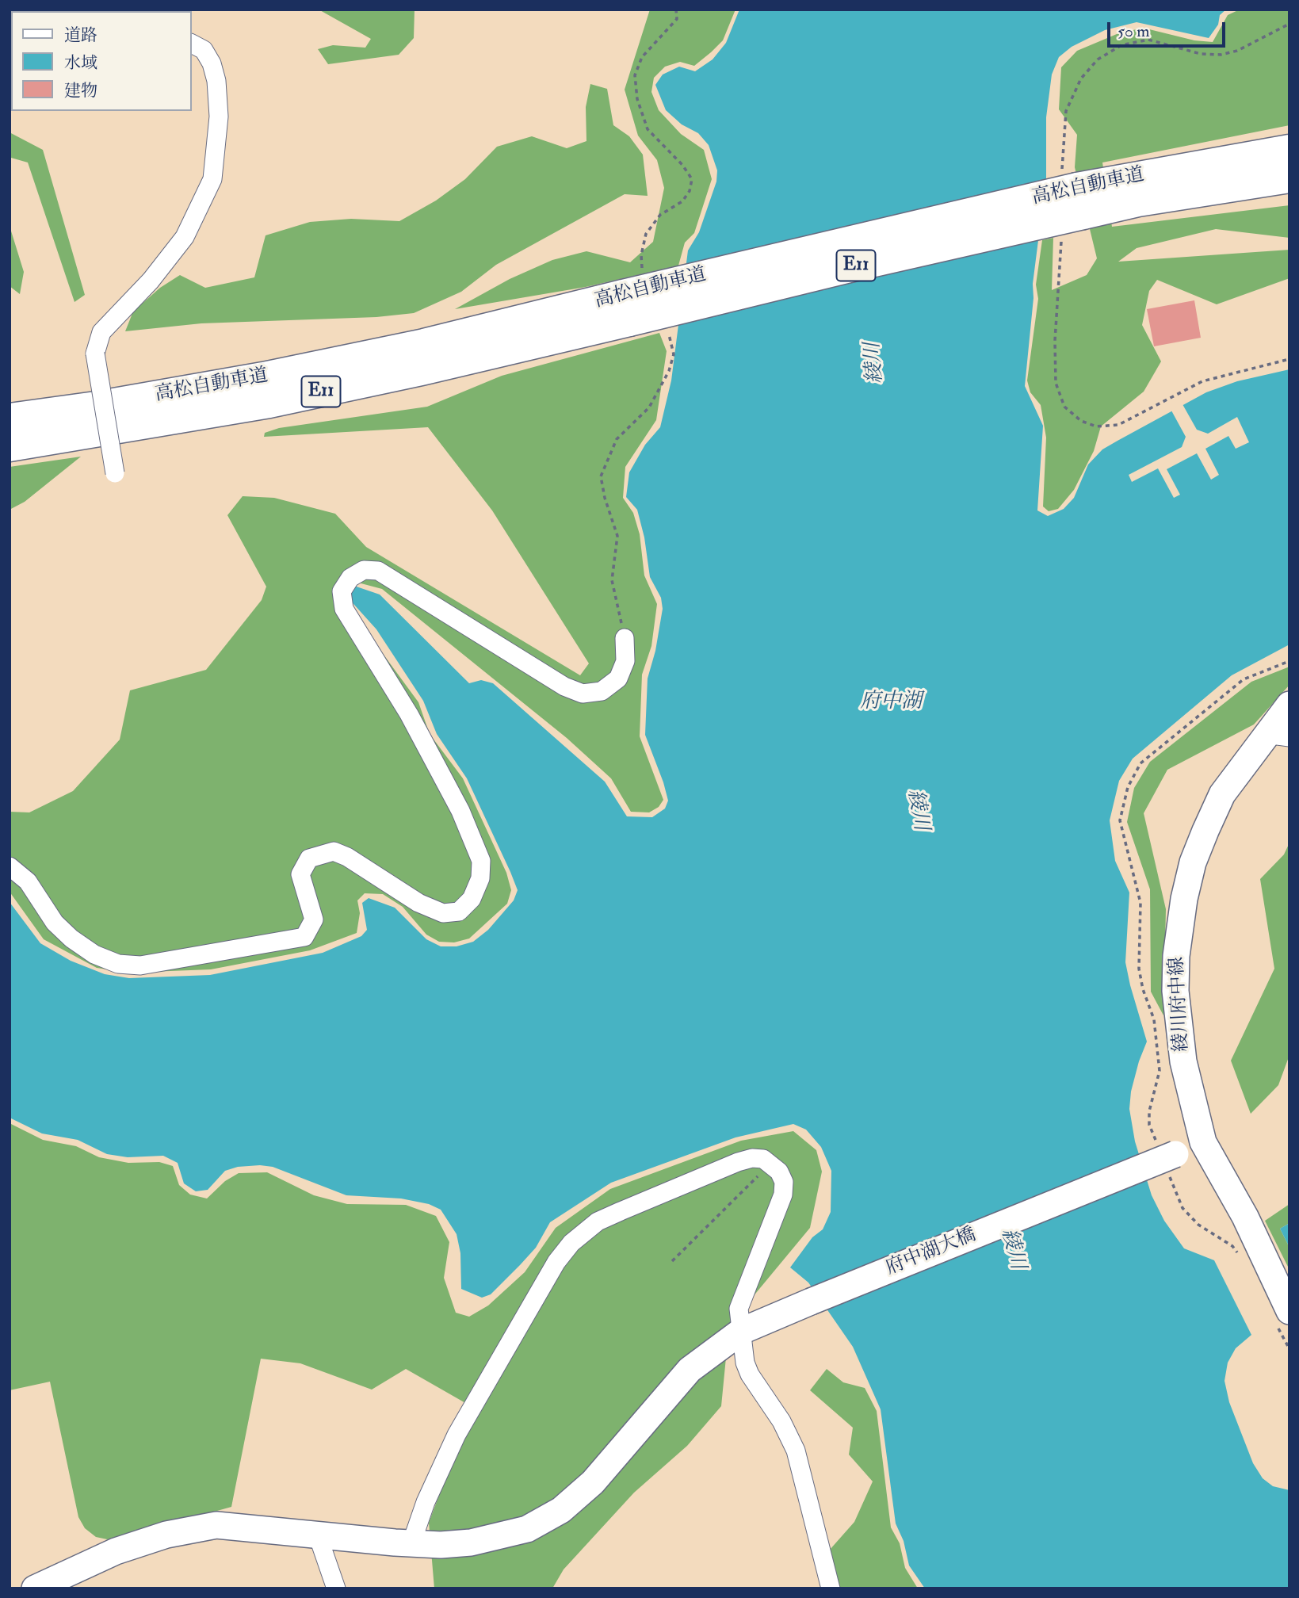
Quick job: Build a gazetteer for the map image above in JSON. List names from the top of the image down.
{
  "streets": {
    "highway": ["高松自動車道", "E11"],
    "street": ["綾川府中線", "府中湖大橋"]
  },
  "crossings": [
    ["綾川府中線", "府中湖大橋"]
  ],
  "water": ["綾川", "府中湖"],
  "legend": ["道路", "水域", "建物"],
  "scale_bar": "50 m"
}
